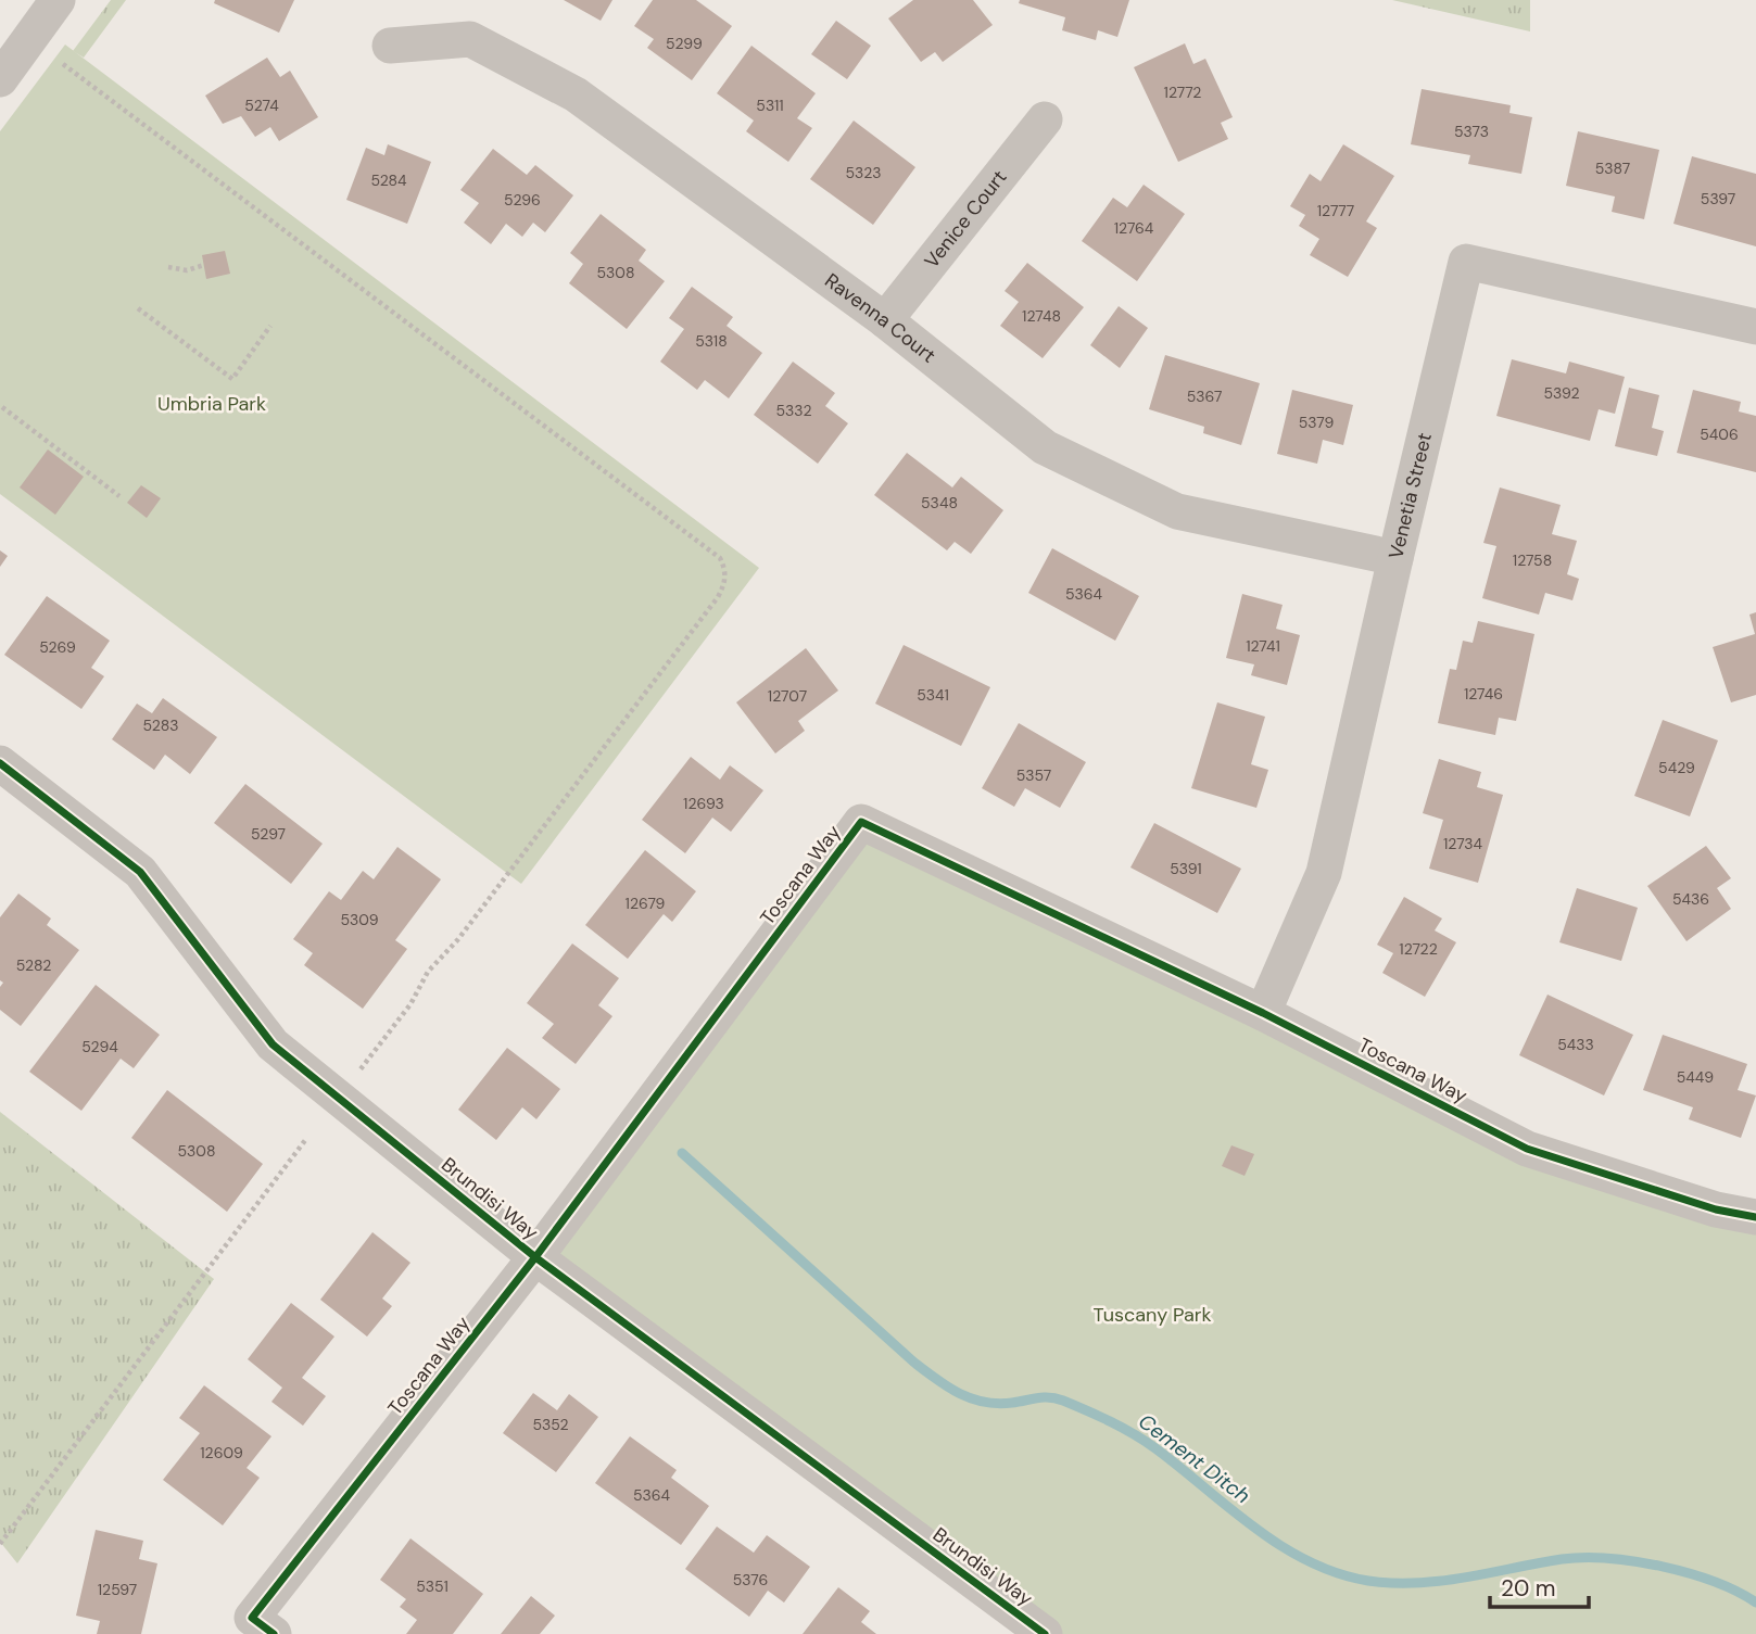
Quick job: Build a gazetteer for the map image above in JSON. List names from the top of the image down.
{
  "streets": {
    "street": [
      "Venice Court",
      "Ravenna Court",
      "Venetia Street",
      "Toscana Way",
      "Brundisi Way"
    ]
  },
  "crossings": [
    ["Venice Court", "Ravenna Court"],
    ["Ravenna Court", "Venetia Street"],
    ["Venetia Street", "Toscana Way"],
    ["Toscana Way", "Brundisi Way"]
  ],
  "water": ["Cement Ditch"],
  "parks": ["Umbria Park", "Tuscany Park"],
  "house_numbers": [
    "5299",
    "12772",
    "5274",
    "5311",
    "5373",
    "5387",
    "5323",
    "5284",
    "5397",
    "5296",
    "12777",
    "12764",
    "5308",
    "12748",
    "5318",
    "5392",
    "5367",
    "5332",
    "5379",
    "5406",
    "5348",
    "12758",
    "5364",
    "12741",
    "5269",
    "12746",
    "5341",
    "12707",
    "5283",
    "5429",
    "5357",
    "12693",
    "5297",
    "12734",
    "5391",
    "5436",
    "12679",
    "5309",
    "12722",
    "5282",
    "5433",
    "5294",
    "5449",
    "5308",
    "5352",
    "12609",
    "5364",
    "5376",
    "5351",
    "12597"
  ],
  "scale_bar": "20 m"
}
